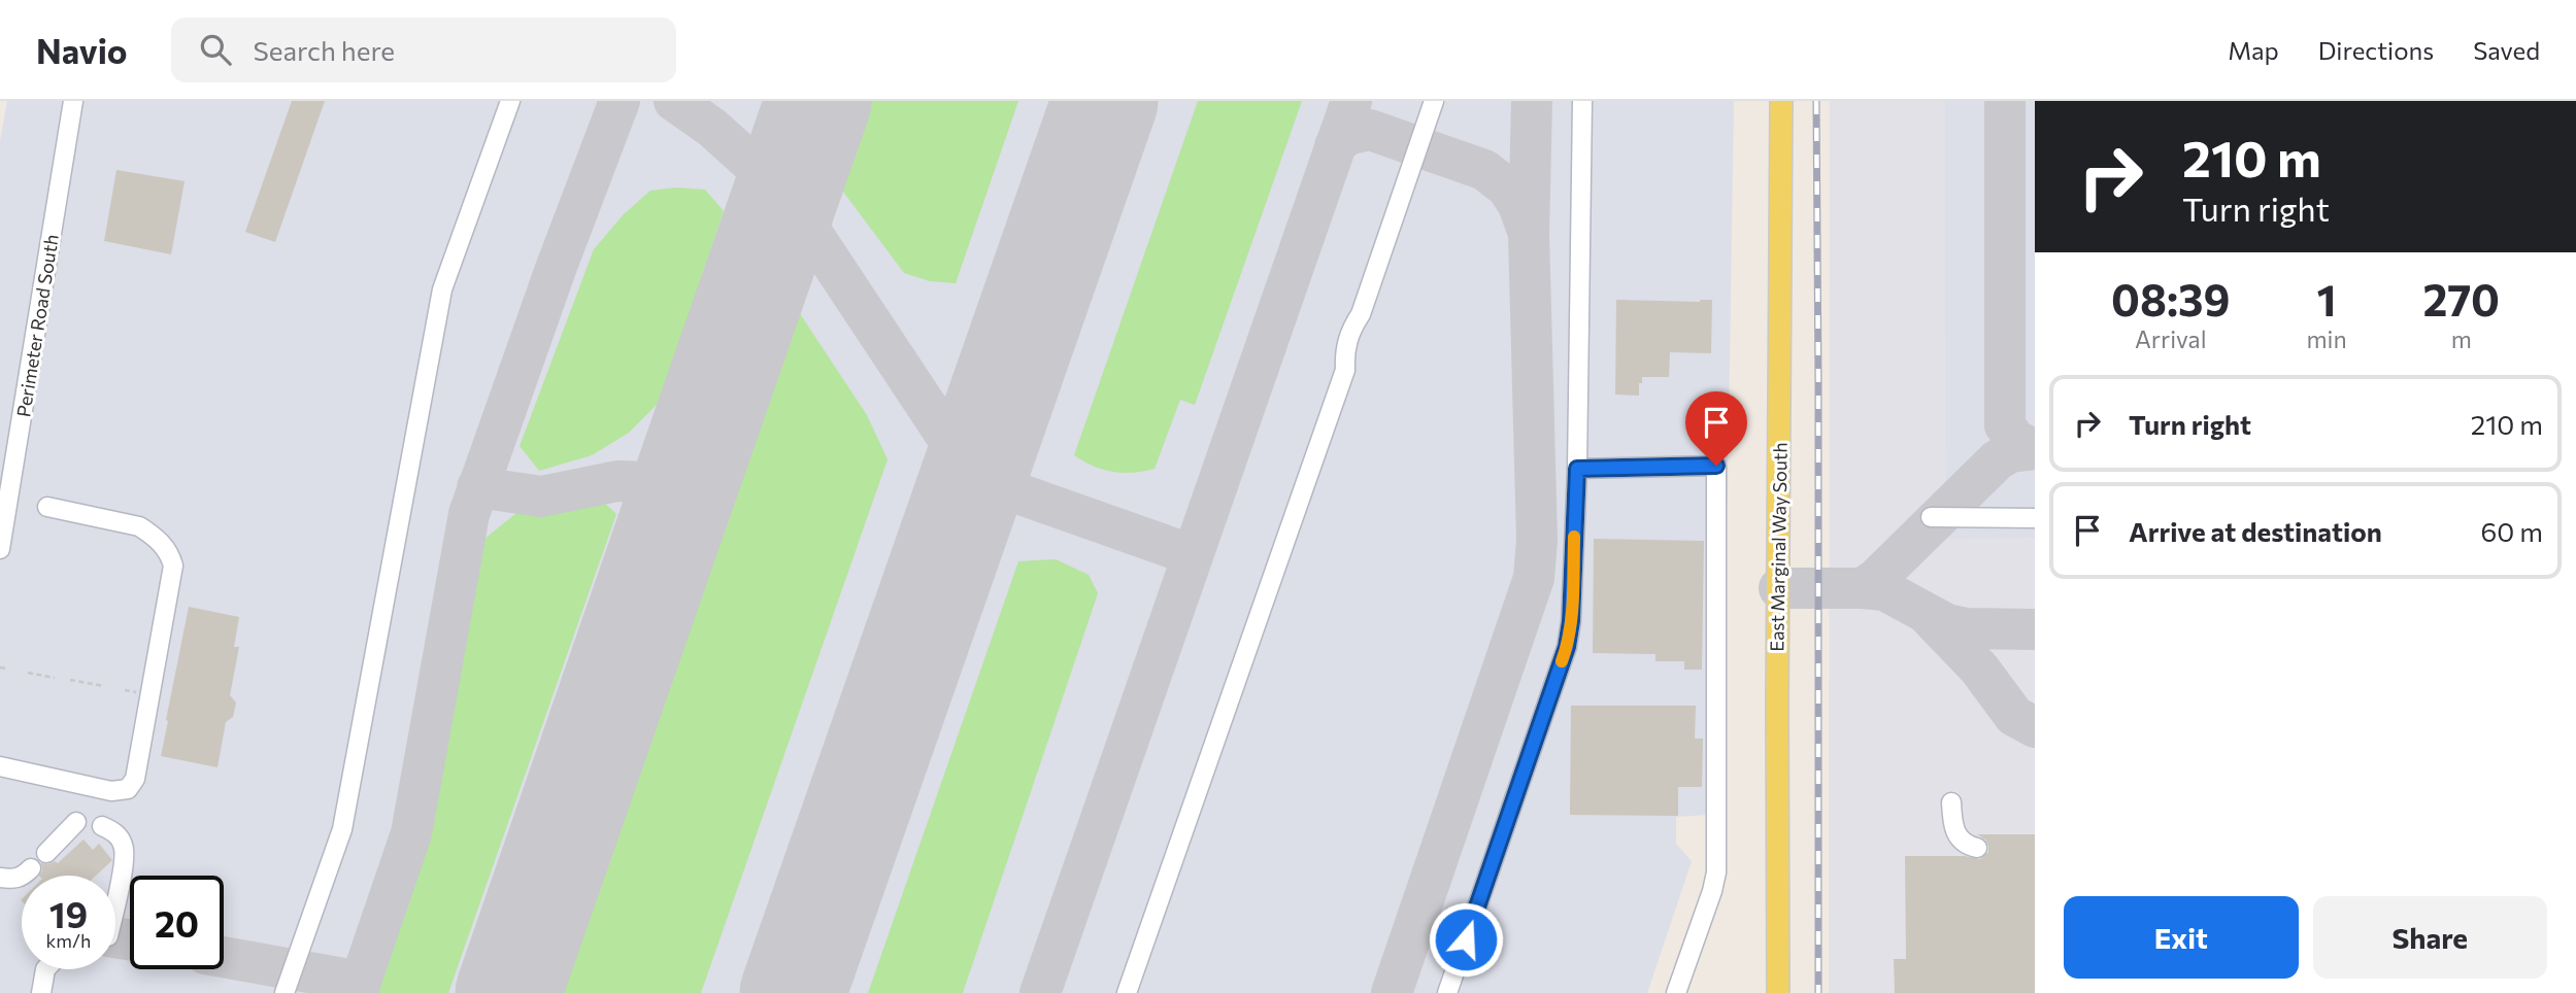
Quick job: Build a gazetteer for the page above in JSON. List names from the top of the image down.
{
  "streets": {
    "main road": ["East Marginal Way South"],
    "lane": ["Perimeter Road South"]
  },
  "page": {
    "header": "Navio",
    "search": "Search here",
    "nav": ["Map", "Directions", "Saved"],
    "turn": ["210 m", "Turn right"],
    "eta": [
      "08:39",
      "Arrival",
      "1",
      "min",
      "270",
      "m"
    ],
    "list": [
      {
        "name": "Turn right",
        "value": "210 m"
      },
      {
        "name": "Arrive at destination",
        "value": "60 m"
      }
    ],
    "speed": "19 km/h",
    "limit": "20",
    "buttons": ["Exit", "Share"]
  }
}
